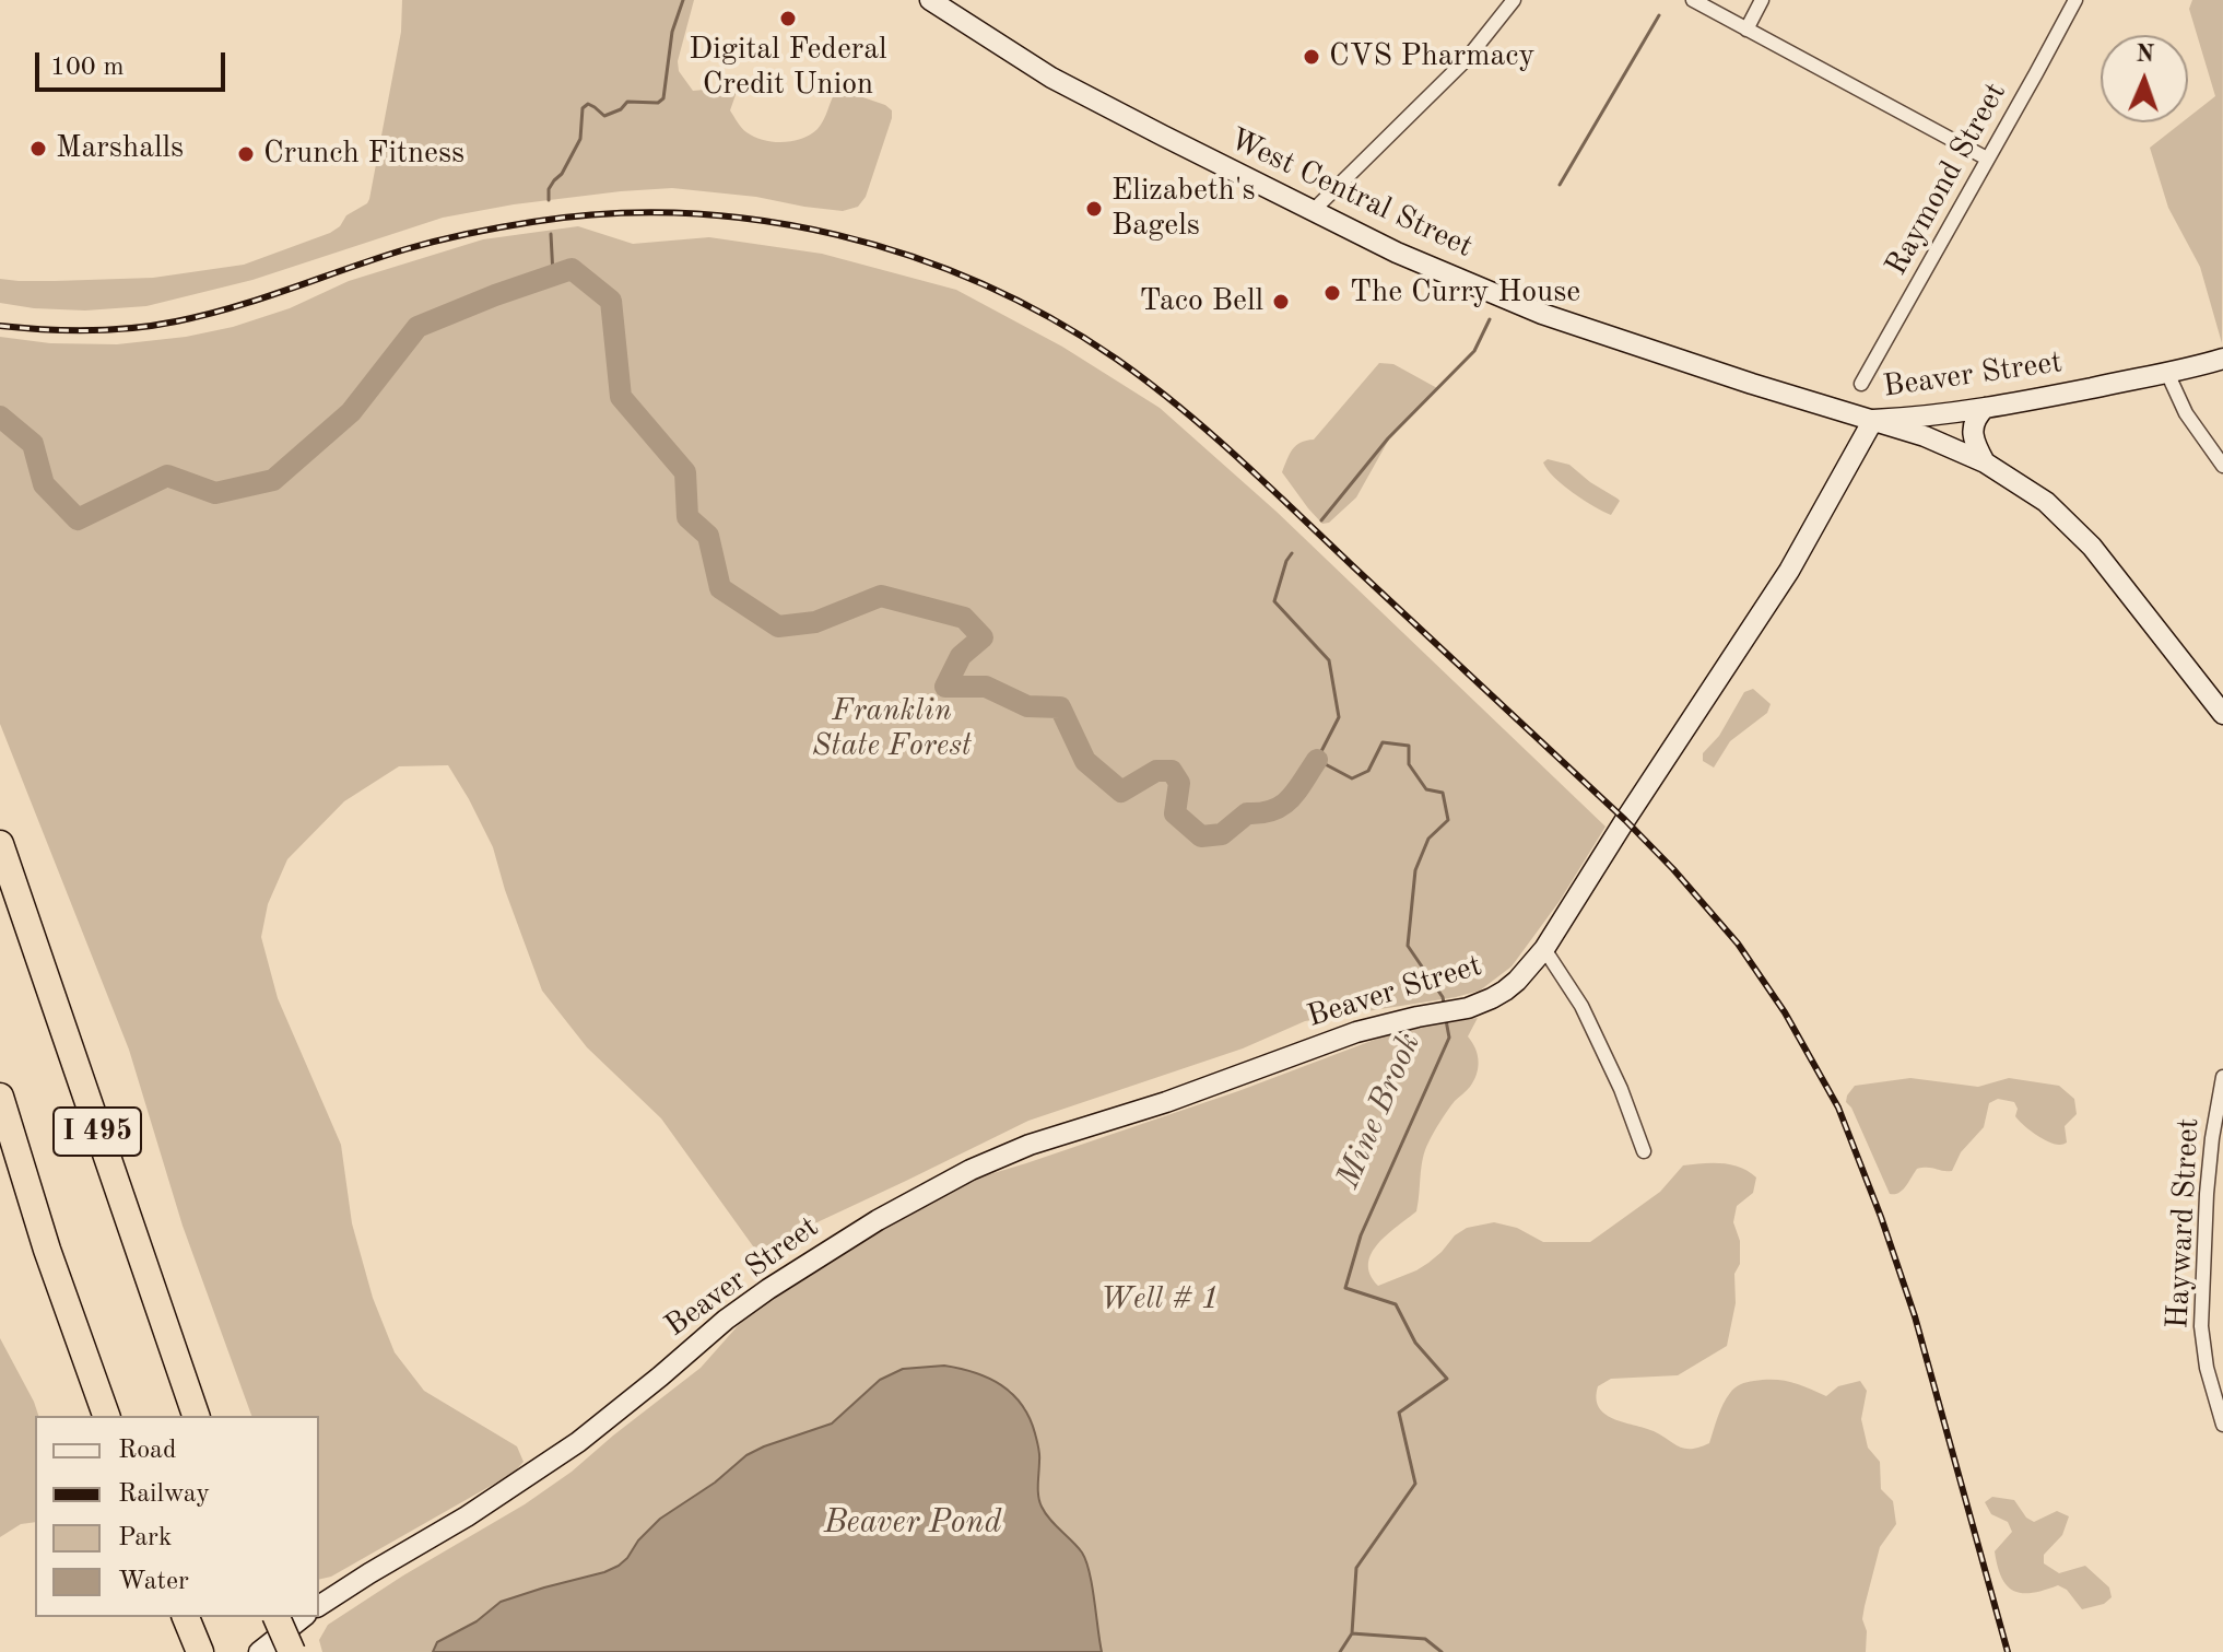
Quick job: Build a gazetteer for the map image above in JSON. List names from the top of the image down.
{
  "streets": {
    "highway": ["I 495"],
    "street": [
      "Raymond Street",
      "West Central Street",
      "Beaver Street",
      "Hayward Street"
    ]
  },
  "crossings": [
    ["West Central Street", "Beaver Street"]
  ],
  "water": ["Mine Brook", "Beaver Pond"],
  "parks": ["Franklin State Forest", "Well # 1"],
  "places": [
    "Digital Federal Credit Union",
    "CVS Pharmacy",
    "Marshalls",
    "Crunch Fitness",
    "Elizabeth's Bagels",
    "The Curry House",
    "Taco Bell"
  ],
  "legend": [
    "Road",
    "Railway",
    "Park",
    "Water"
  ],
  "scale_bar": "100 m",
  "north": "top"
}
